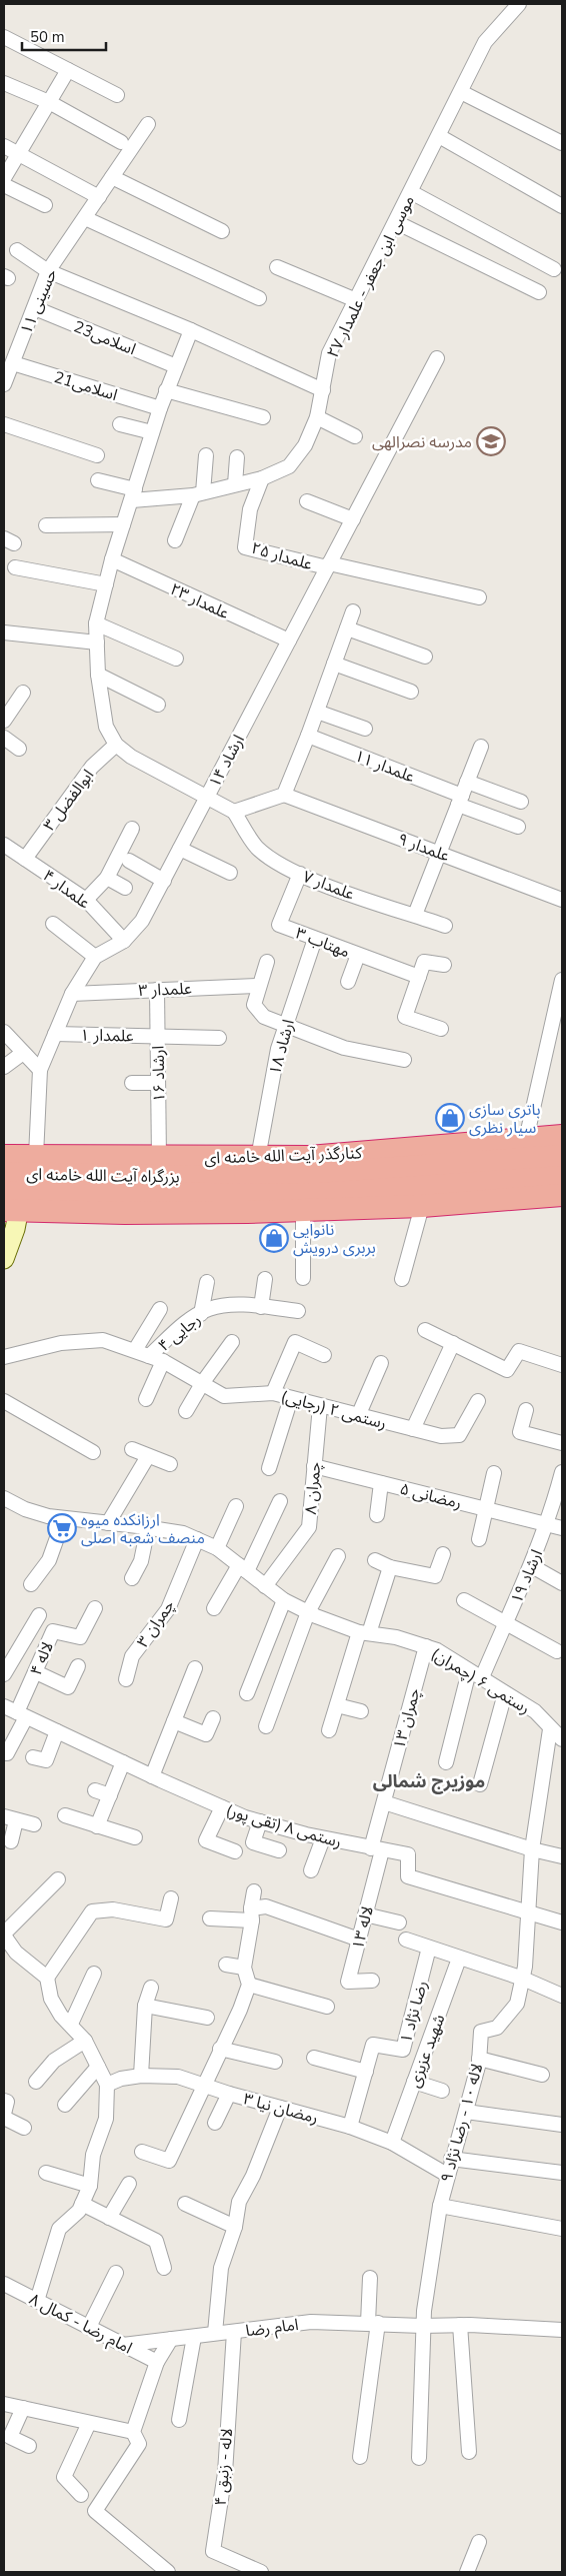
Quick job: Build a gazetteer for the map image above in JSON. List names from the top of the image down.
{
  "streets": {
    "highway": ["کنارگذر آیت الله خامنه ای", "بزرگراه آیت الله خامنه ای"],
    "street": [
      "موسی ابن جعفر - علمدار ۲۷",
      "حسینی ۱۱",
      "اسلامی23",
      "اسلامی21",
      "علمدار ۲۵",
      "علمدار ۲۳",
      "ارشاد ۱۴",
      "علمدار ۱۱",
      "ابوالفضل ۳",
      "علمدار ۹",
      "علمدار ۷",
      "علمدار ۴",
      "مهتاب ۳",
      "علمدار ۳",
      "علمدار ۱",
      "ارشاد ۱۸",
      "ارشاد ۱۶",
      "رجایی ۴",
      "رستمی ۲ (رجایی)",
      "چمران ۸",
      "رمضانی ۵",
      "ارشاد ۱۹",
      "چمران ۳",
      "لاله ۴",
      "رستمی ۶ (چمران)",
      "چمران ۱۳",
      "رستمی ۸ (تقی پور)",
      "لاله ۱۳",
      "رضا نژاد ۱",
      "شهید عزیزی",
      "رمضان نیا ۳",
      "لاله ۱۰ - رضا نژاد ۹",
      "امام رضا - کمال ۸",
      "امام رضا",
      "لاله - زنبق ۴"
    ]
  },
  "crossings": [
    ["موسی ابن جعفر - علمدار ۲۷", "علمدار ۲۵"],
    ["حسینی ۱۱", "اسلامی23"],
    ["حسینی ۱۱", "اسلامی21"],
    ["علمدار ۲۵", "ارشاد ۱۴"],
    ["علمدار ۲۳", "ارشاد ۱۴"],
    ["ارشاد ۱۴", "علمدار ۴"],
    ["ارشاد ۱۴", "علمدار ۳"],
    ["ارشاد ۱۴", "علمدار ۱"],
    ["ارشاد ۱۴", "کنارگذر آیت الله خامنه ای"],
    ["ابوالفضل ۳", "علمدار ۴"],
    ["علمدار ۷", "مهتاب ۳"],
    ["مهتاب ۳", "ارشاد ۱۸"],
    ["علمدار ۳", "ارشاد ۱۶"],
    ["علمدار ۱", "ارشاد ۱۶"],
    ["ارشاد ۱۸", "کنارگذر آیت الله خامنه ای"],
    ["ارشاد ۱۶", "کنارگذر آیت الله خامنه ای"],
    ["کنارگذر آیت الله خامنه ای", "بزرگراه آیت الله خامنه ای"],
    ["رجایی ۴", "رستمی ۲ (رجایی)"],
    ["رستمی ۲ (رجایی)", "چمران ۸"],
    ["چمران ۸", "رمضانی ۵"],
    ["چمران ۸", "رستمی ۶ (چمران)"],
    ["رمضانی ۵", "ارشاد ۱۹"],
    ["ارشاد ۱۹", "رستمی ۶ (چمران)"],
    ["چمران ۳", "رستمی ۶ (چمران)"],
    ["لاله ۴", "رستمی ۸ (تقی پور)"],
    ["رستمی ۶ (چمران)", "چمران ۱۳"],
    ["رستمی ۶ (چمران)", "لاله ۱۰ - رضا نژاد ۹"],
    ["چمران ۱۳", "رستمی ۸ (تقی پور)"],
    ["چمران ۱۳", "لاله ۱۳"],
    ["رستمی ۸ (تقی پور)", "لاله ۱۳"],
    ["رستمی ۸ (تقی پور)", "لاله ۱۰ - رضا نژاد ۹"],
    ["رضا نژاد ۱", "رمضان نیا ۳"],
    ["شهید عزیزی", "رمضان نیا ۳"],
    ["رمضان نیا ۳", "لاله ۱۰ - رضا نژاد ۹"],
    ["لاله ۱۰ - رضا نژاد ۹", "امام رضا"],
    ["امام رضا - کمال ۸", "امام رضا"],
    ["امام رضا", "لاله - زنبق ۴"]
  ],
  "districts": ["موزیرج شمالی"],
  "places": {
    "school or university": ["مدرسه نصرالهی"],
    "shop": ["باتری سازی سیار نظری", "نانوایی بربری درویش"],
    "supermarket": ["ارزانکده میوه منصف شعبه اصلی"]
  },
  "scale_bar": "50 m"
}
